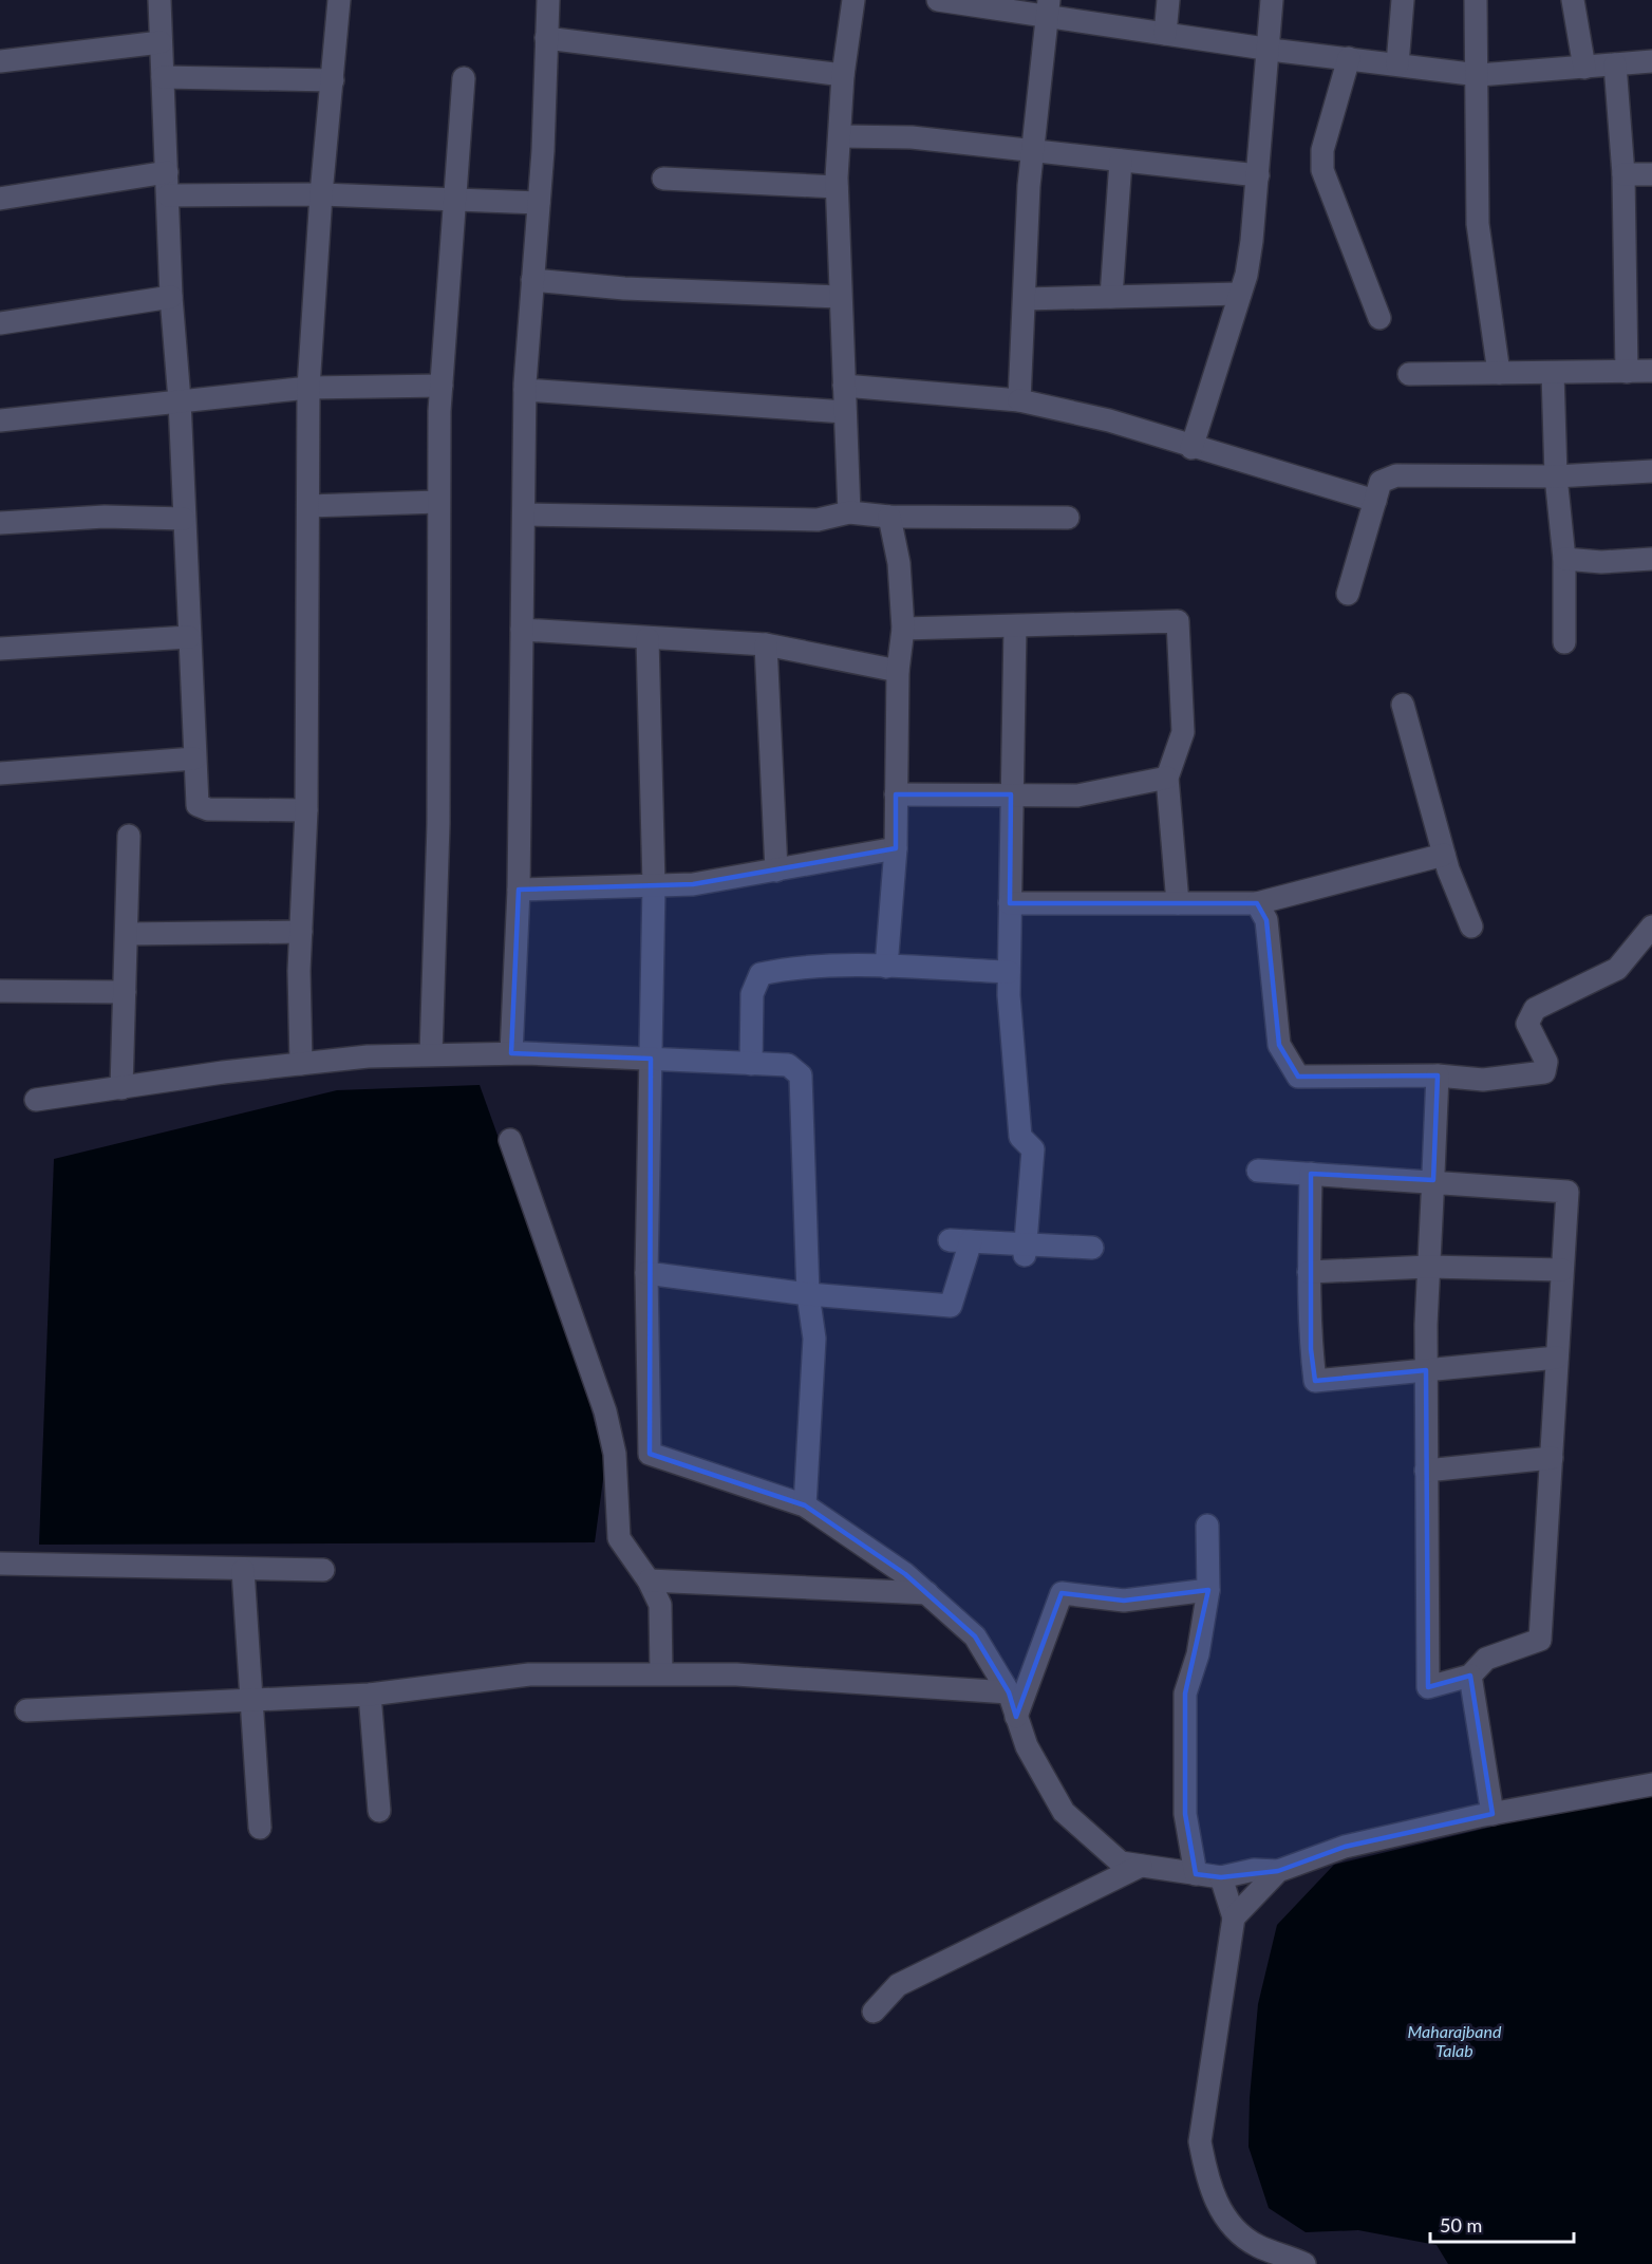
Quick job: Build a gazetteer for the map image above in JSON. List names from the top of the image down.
{
  "water": ["Maharajband Talab"],
  "scale_bar": "50 m"
}
